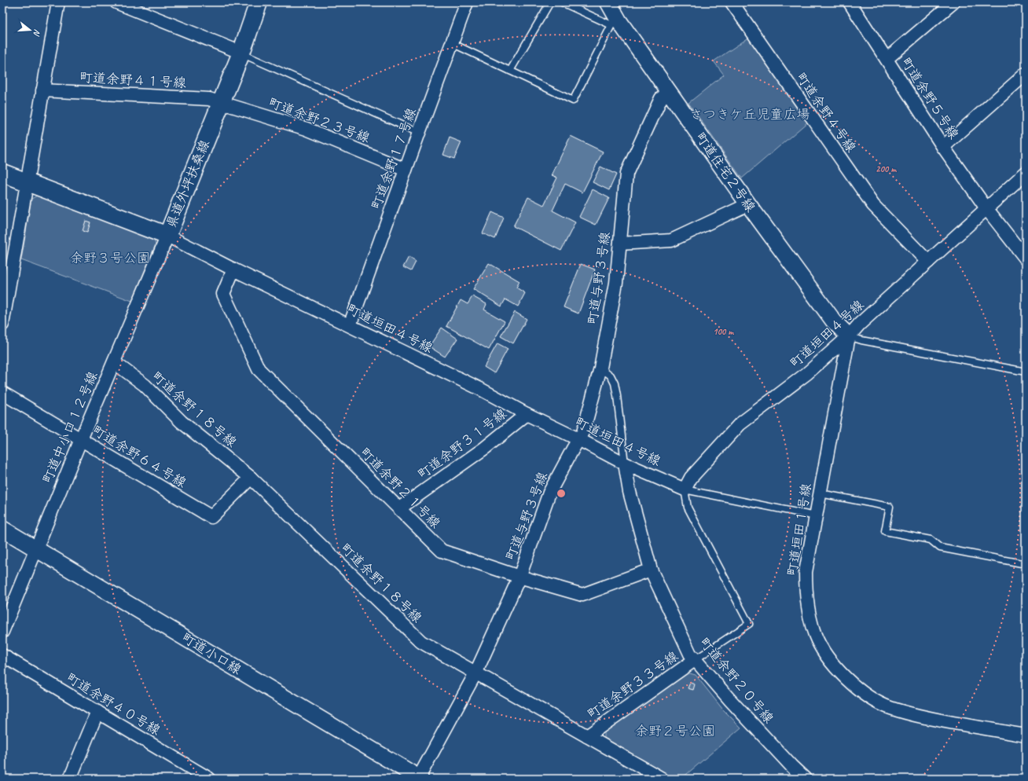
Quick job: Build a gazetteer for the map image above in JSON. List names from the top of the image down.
{
  "streets": {
    "main road": ["県道外坪扶桑線"],
    "street": [
      "町道余野４１号線",
      "町道余野５号線",
      "町道余野４号線",
      "町道余野２３号線",
      "町道余野１７号線",
      "町道住宅２号線",
      "町道与野３号線",
      "町道垣田４号線",
      "町道余野１８号線",
      "町道中小口１２号線",
      "町道余野３１号線",
      "町道余野６４号線",
      "町道余野２１号線",
      "町道垣田１号線",
      "町道小口線",
      "町道余野２０号線",
      "町道余野３３号線",
      "町道余野４０号線"
    ]
  },
  "crossings": [
    ["町道余野４１号線", "町道余野２３号線"],
    ["町道余野４１号線", "県道外坪扶桑線"],
    ["町道余野５号線", "町道垣田４号線"],
    ["町道余野４号線", "町道垣田４号線"],
    ["町道余野２３号線", "町道余野１７号線"],
    ["町道余野２３号線", "県道外坪扶桑線"],
    ["町道余野１７号線", "町道垣田４号線"],
    ["町道住宅２号線", "町道与野３号線"],
    ["町道住宅２号線", "町道垣田４号線"],
    ["町道住宅２号線", "町道垣田１号線"],
    ["県道外坪扶桑線", "町道垣田４号線"],
    ["県道外坪扶桑線", "町道中小口１２号線"],
    ["町道与野３号線", "町道垣田４号線"],
    ["町道与野３号線", "町道余野１８号線"],
    ["町道与野３号線", "町道余野２１号線"],
    ["町道与野３号線", "町道小口線"],
    ["町道垣田４号線", "町道中小口１２号線"],
    ["町道垣田４号線", "町道余野３１号線"],
    ["町道垣田４号線", "町道余野２１号線"],
    ["町道垣田４号線", "町道垣田１号線"],
    ["町道垣田４号線", "町道余野２０号線"],
    ["町道余野１８号線", "町道中小口１２号線"],
    ["町道余野１８号線", "町道余野６４号線"],
    ["町道余野１８号線", "町道余野３３号線"],
    ["町道中小口１２号線", "町道余野６４号線"],
    ["町道中小口１２号線", "町道小口線"],
    ["町道余野３１号線", "町道余野２１号線"],
    ["町道余野２１号線", "町道余野２０号線"],
    ["町道余野２０号線", "町道余野３３号線"]
  ],
  "parks": ["さつきケ丘児童広場", "余野３号公園", "余野２号公園"],
  "north": "right",
  "rings": ["200 m", "100 m"]
}
